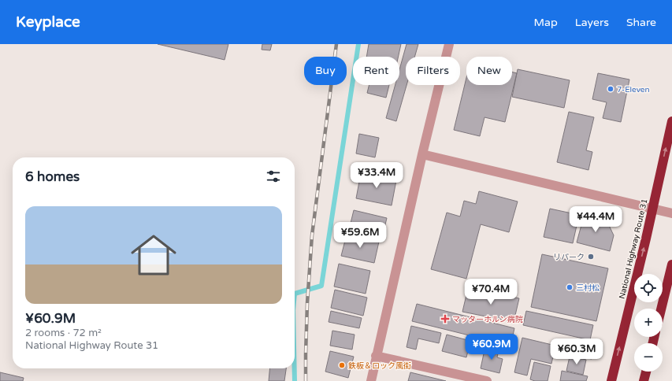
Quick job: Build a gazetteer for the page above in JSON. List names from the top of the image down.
{
  "streets": {
    "highway": ["National Highway Route 31"]
  },
  "one_way": ["National Highway Route 31"],
  "places": {
    "other": [
      "7-Eleven",
      "リパーク",
      "三村松",
      "鉄板＆ロック風街"
    ],
    "health": ["マッターホルン病院"]
  },
  "page": {
    "header": "Keyplace",
    "nav": ["Map", "Layers", "Share"],
    "chip": [
      "Buy",
      "Rent",
      "Filters",
      "New"
    ],
    "heading": "6 homes",
    "price": [
      "¥33.4M",
      "¥44.4M",
      "¥59.6M",
      "¥70.4M",
      "¥60.9M",
      "¥60.3M"
    ],
    "list": [
      {
        "name": "¥60.9M",
        "note": "2 rooms · 72 m² · National Highway Route 31"
      }
    ],
    "map_buttons": ["+", "−"]
  }
}
